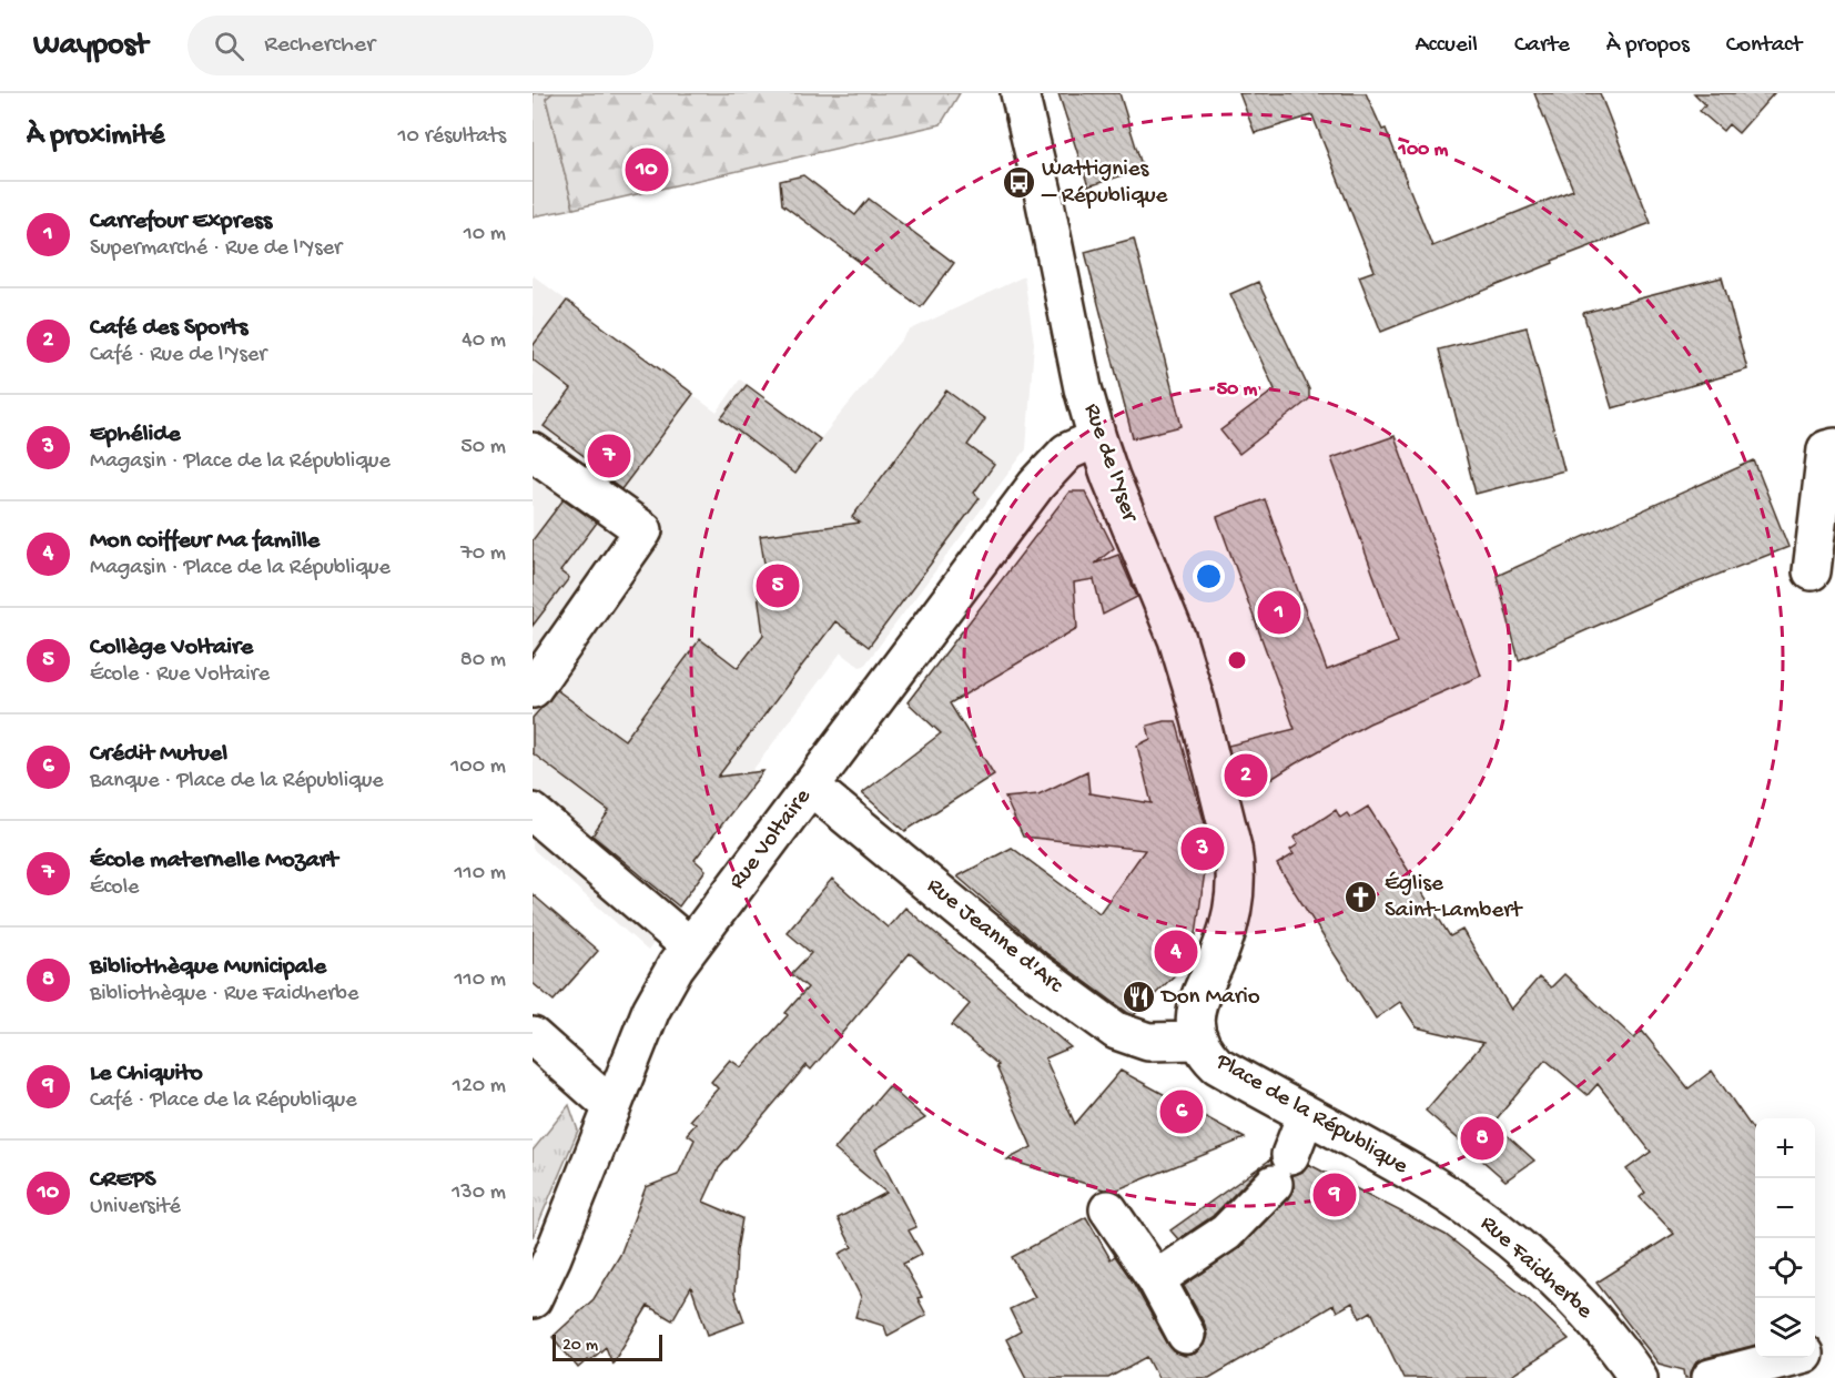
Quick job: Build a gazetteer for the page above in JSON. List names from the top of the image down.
{
  "streets": {
    "street": [
      "Rue de l'Yser",
      "Rue Voltaire",
      "Rue Jeanne d'Arc",
      "Place de la République",
      "Rue Faidherbe"
    ]
  },
  "crossings": [
    ["Rue de l'Yser", "Rue Voltaire"],
    ["Rue de l'Yser", "Place de la République"],
    ["Rue Voltaire", "Rue Jeanne d'Arc"],
    ["Rue Jeanne d'Arc", "Place de la République"],
    ["Place de la République", "Rue Faidherbe"]
  ],
  "places": {
    "bus stop": ["Wattignies – République"],
    "church": ["Église Saint-Lambert"],
    "restaurant": ["Don Mario"]
  },
  "scale_bar": "20 m",
  "page": {
    "header": "Waypost",
    "search": "Rechercher",
    "nav": [
      "Accueil",
      "Carte",
      "À propos",
      "Contact"
    ],
    "heading": ["À proximité", "10 résultats"],
    "pins": [
      "10",
      "7",
      "5",
      "1",
      "2",
      "3",
      "4",
      "6",
      "8",
      "9"
    ],
    "list": [
      {
        "mark": "1",
        "name": "Carrefour Express",
        "note": "Supermarché · Rue de l'Yser",
        "value": "10 m"
      },
      {
        "mark": "2",
        "name": "Café des Sports",
        "note": "Café · Rue de l'Yser",
        "value": "40 m"
      },
      {
        "mark": "3",
        "name": "Ephélide",
        "note": "Magasin · Place de la République",
        "value": "50 m"
      },
      {
        "mark": "4",
        "name": "Mon coiffeur Ma famille",
        "note": "Magasin · Place de la République",
        "value": "70 m"
      },
      {
        "mark": "5",
        "name": "Collège Voltaire",
        "note": "École · Rue Voltaire",
        "value": "80 m"
      },
      {
        "mark": "6",
        "name": "Crédit Mutuel",
        "note": "Banque · Place de la République",
        "value": "100 m"
      },
      {
        "mark": "7",
        "name": "École maternelle Mozart",
        "note": "École",
        "value": "110 m"
      },
      {
        "mark": "8",
        "name": "Bibliothèque Municipale",
        "note": "Bibliothèque · Rue Faidherbe",
        "value": "110 m"
      },
      {
        "mark": "9",
        "name": "Le Chiquito",
        "note": "Café · Place de la République",
        "value": "120 m"
      },
      {
        "mark": "10",
        "name": "CREPS",
        "note": "Université",
        "value": "130 m"
      }
    ],
    "map_buttons": ["+", "−"],
    "scale": "20 m"
  },
  "rings": ["100 m", "50 m"]
}
